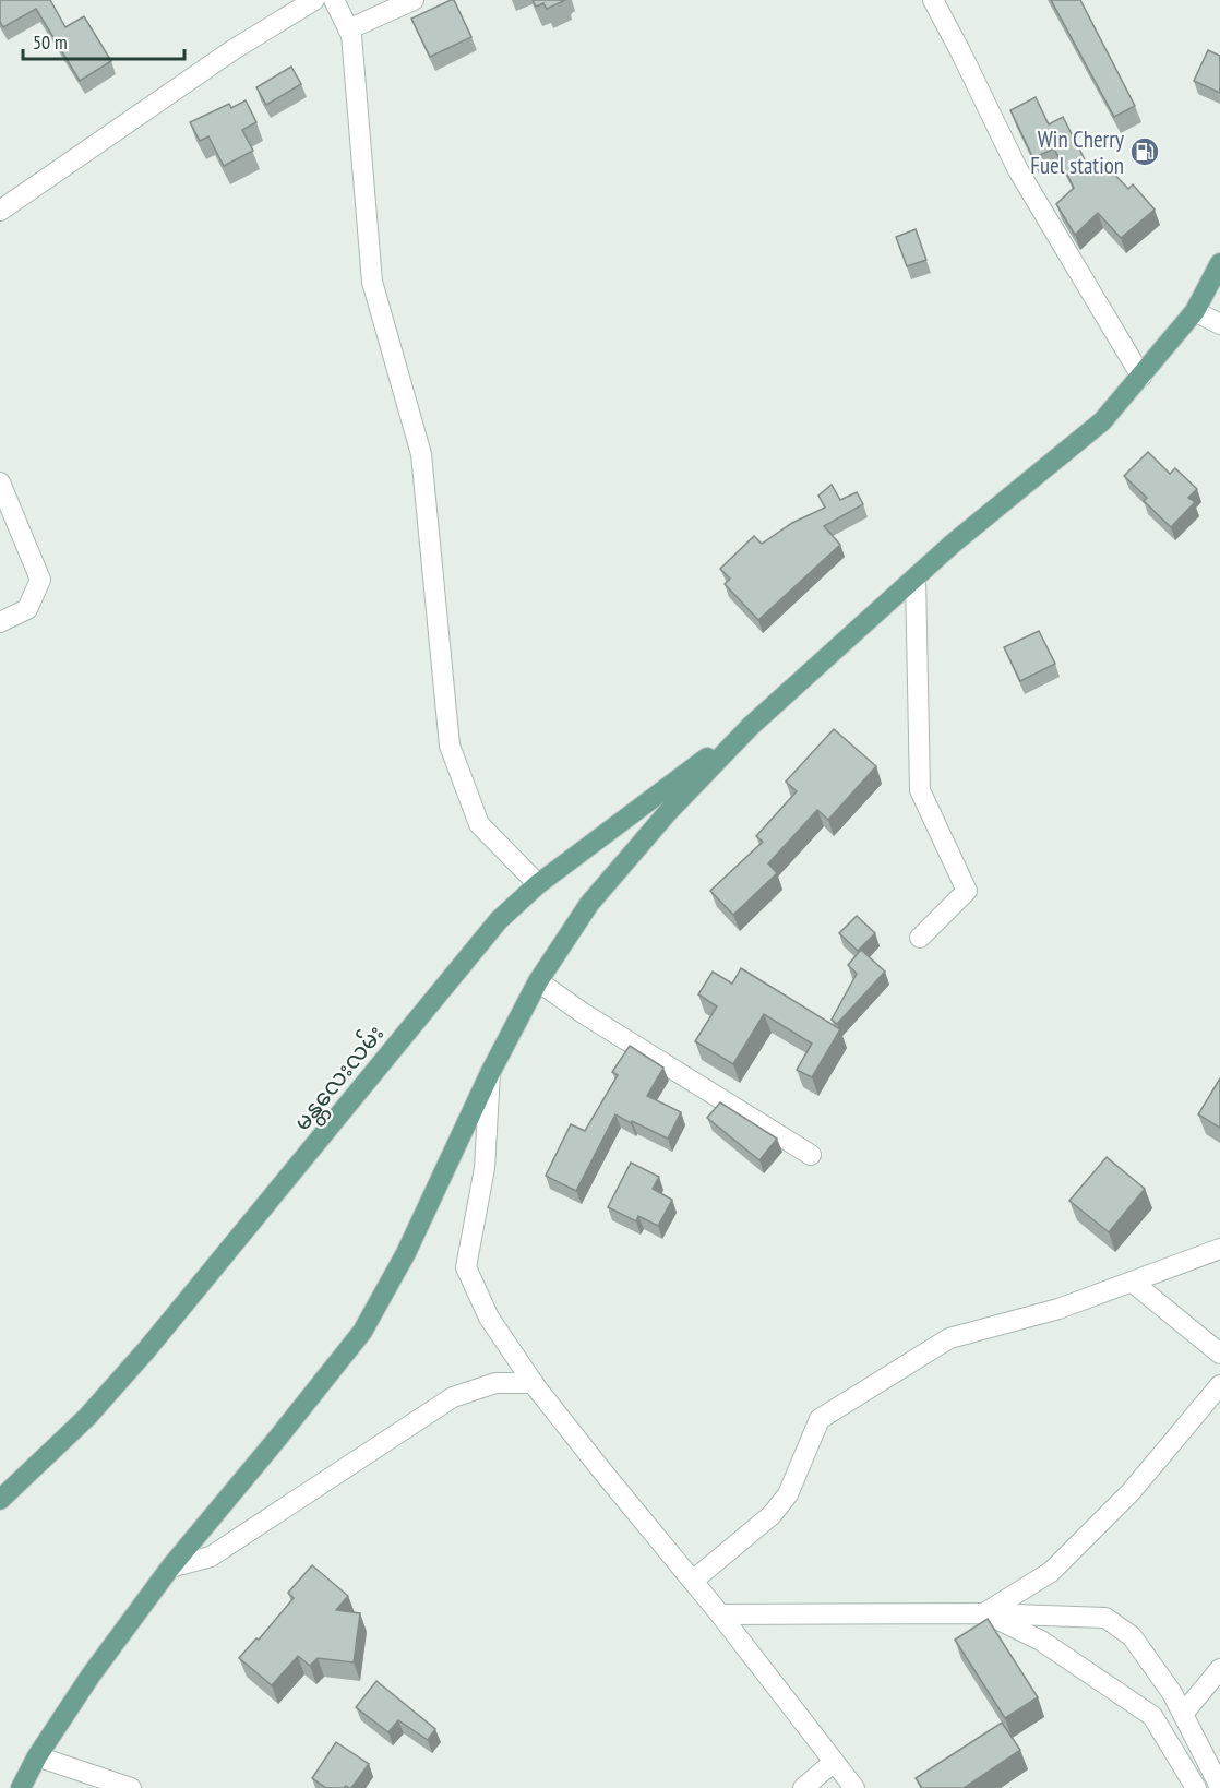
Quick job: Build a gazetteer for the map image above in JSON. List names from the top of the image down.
{
  "streets": {
    "main road": ["မန္တလေးလမ်း"]
  },
  "places": {
    "fuel station": ["Win Cherry Fuel station"]
  },
  "scale_bar": "50 m"
}
